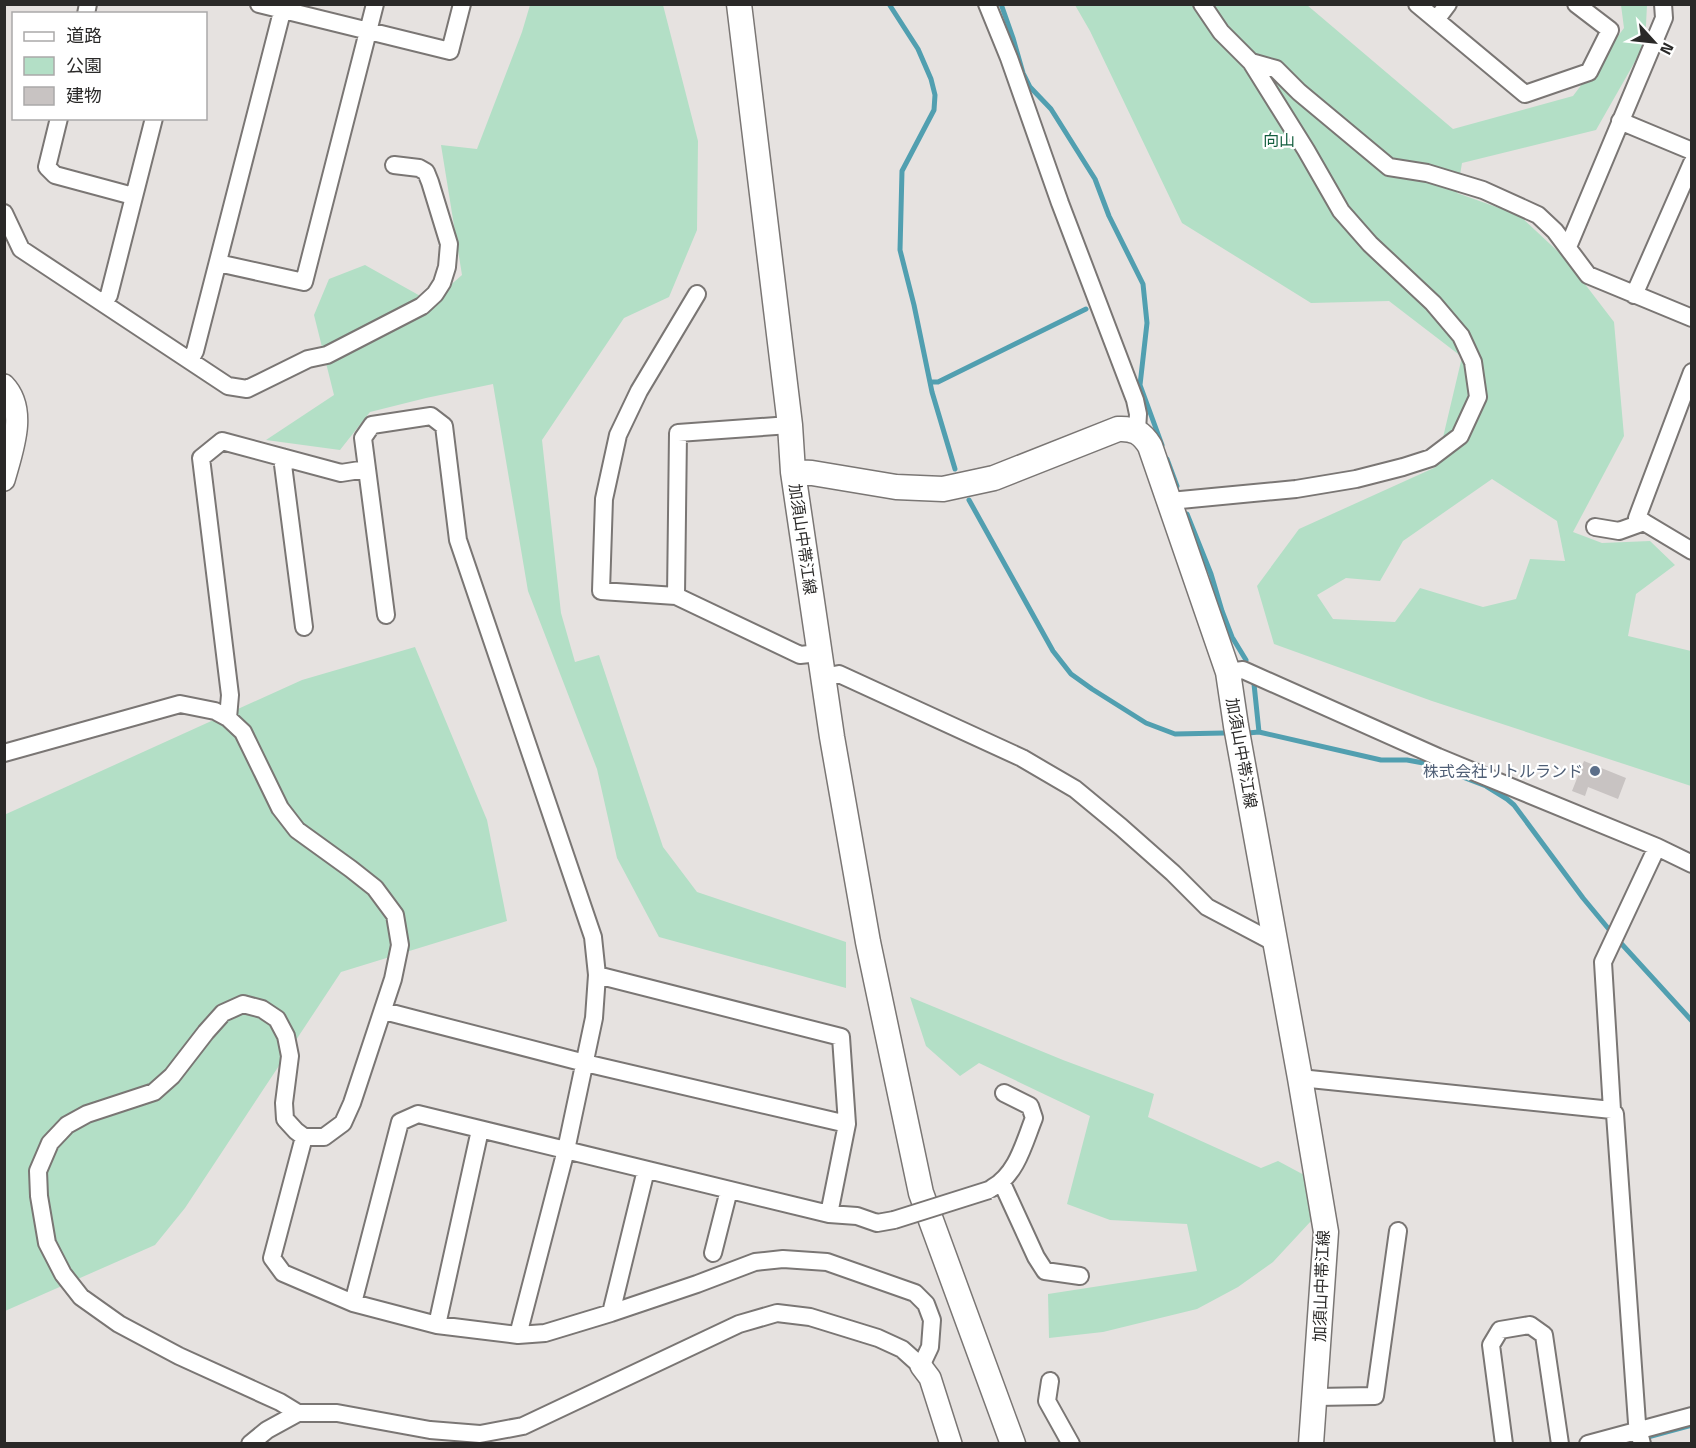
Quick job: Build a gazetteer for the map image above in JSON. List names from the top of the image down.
{
  "streets": {
    "main road": ["加須山中帯江線"]
  },
  "parks": ["向山"],
  "places": ["株式会社リトルランド"],
  "legend": ["道路", "公園", "建物"],
  "north": "bottom right"
}
